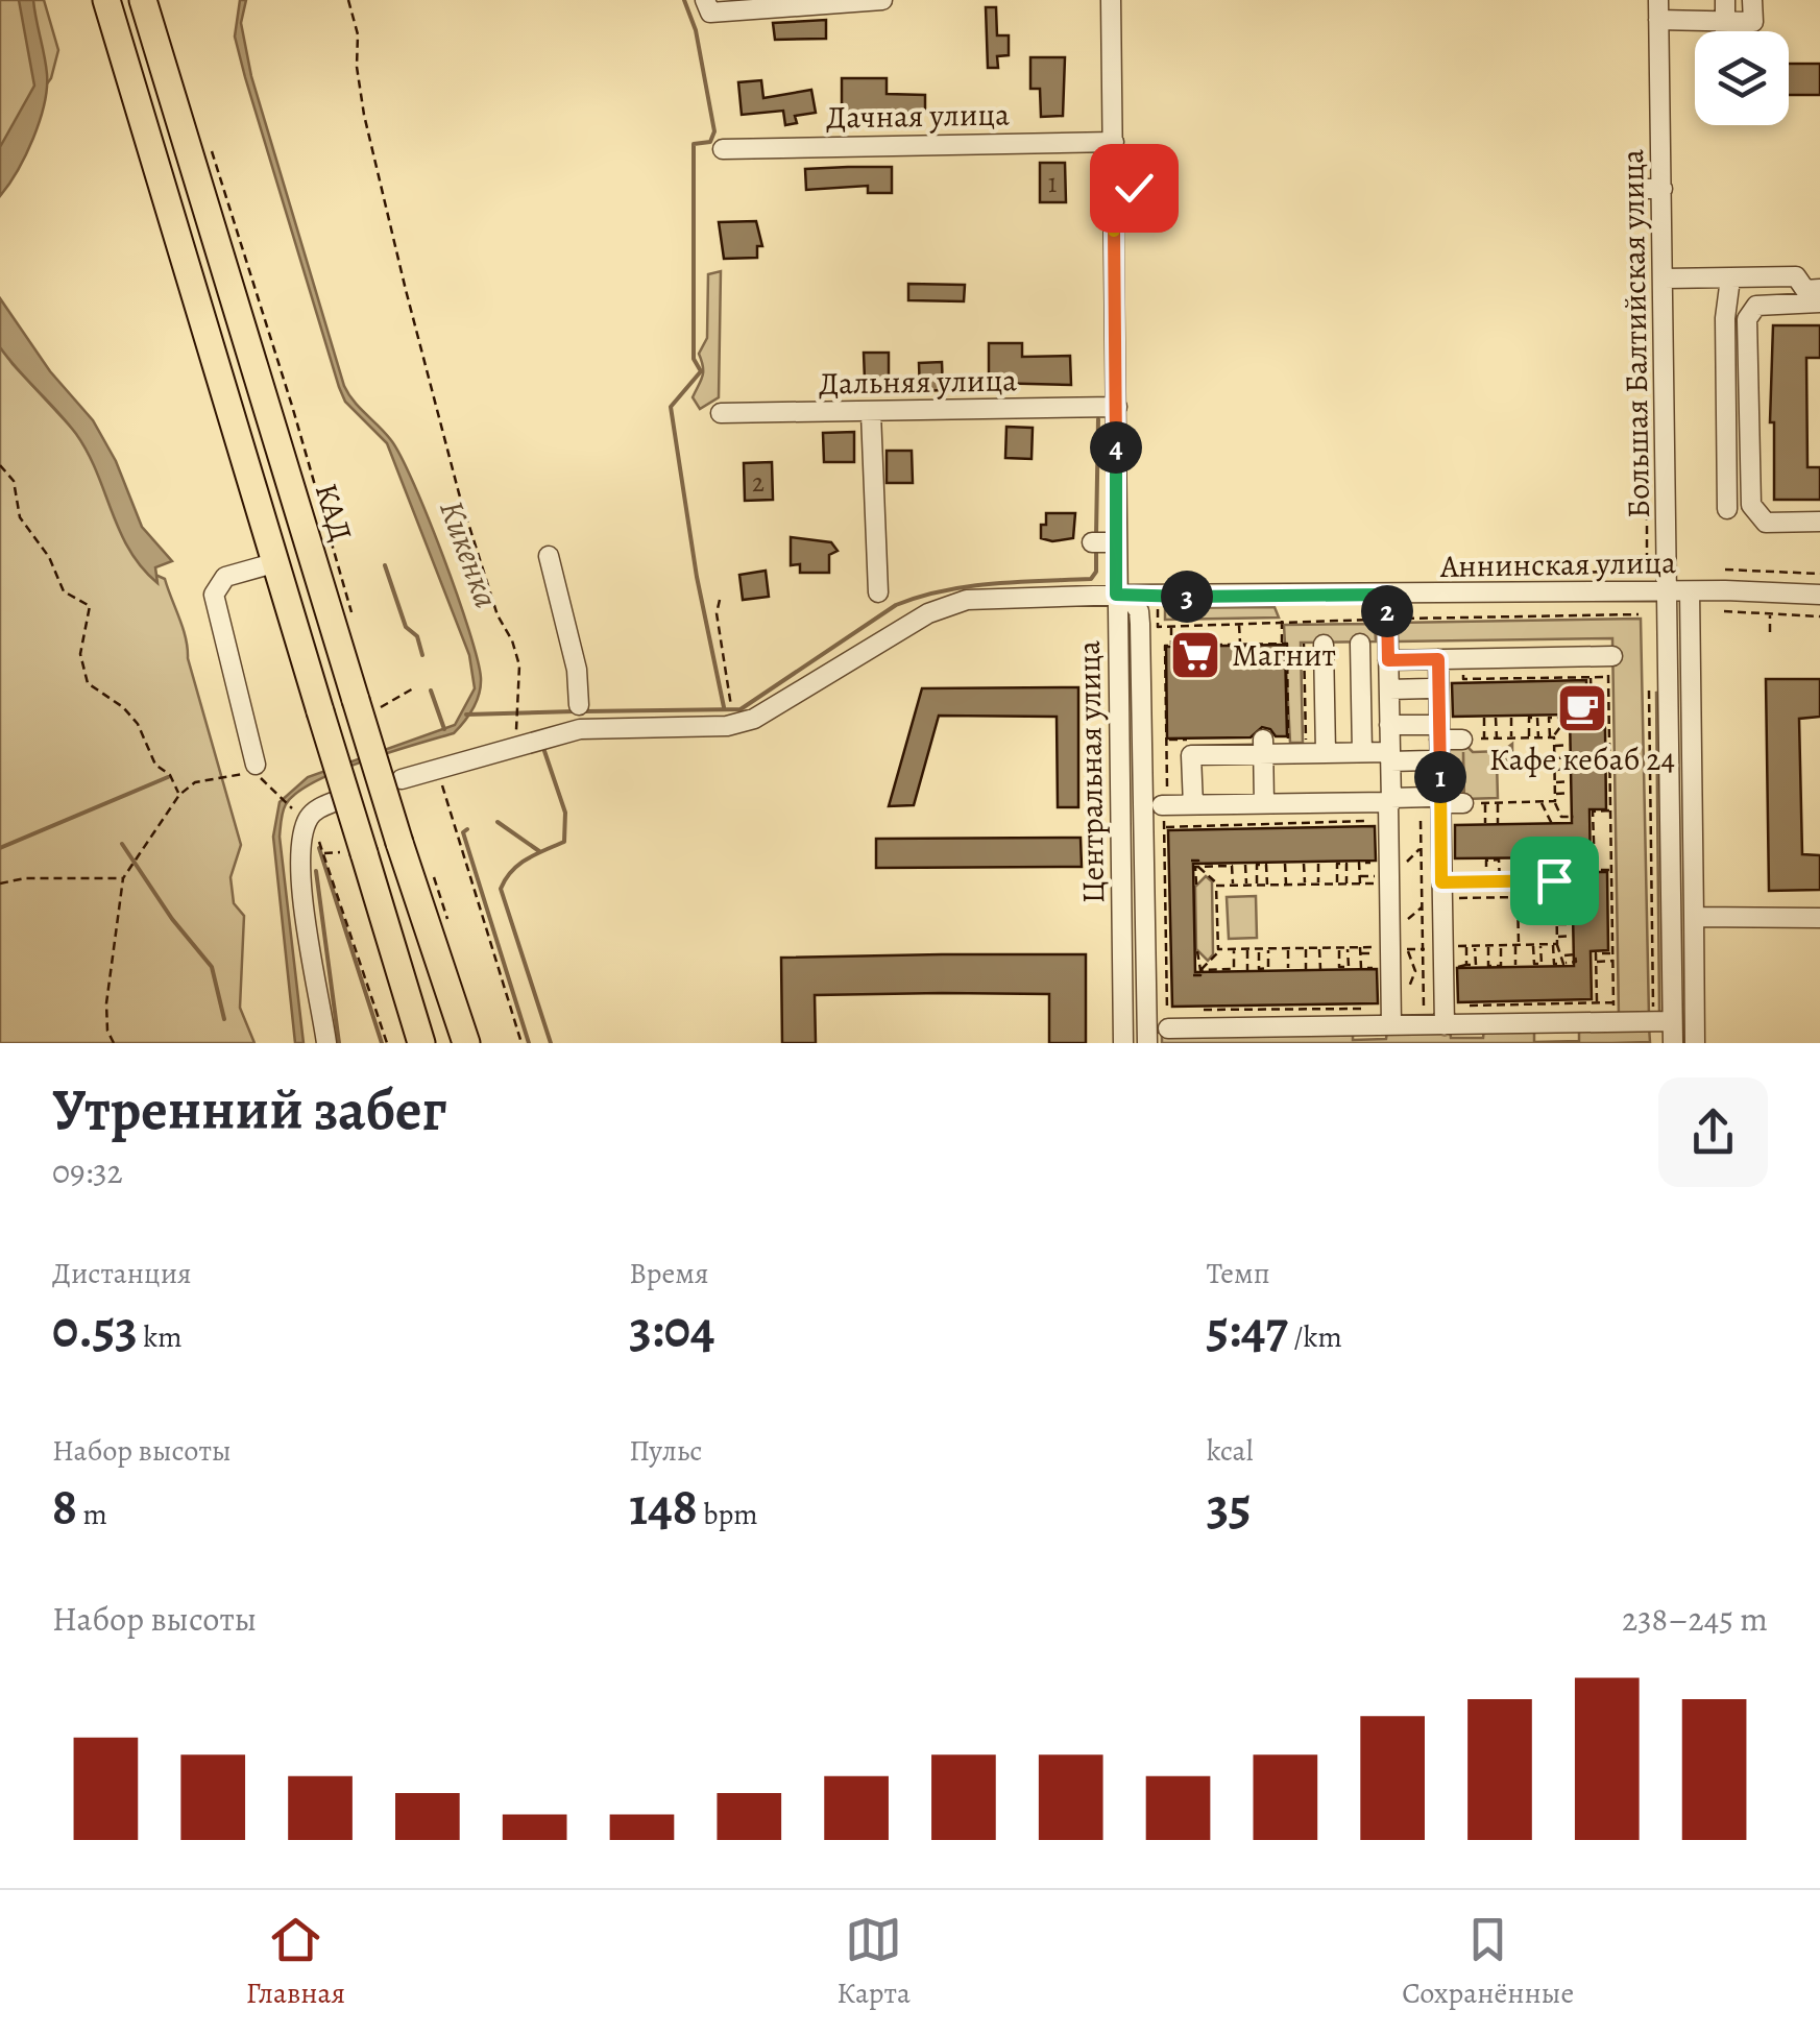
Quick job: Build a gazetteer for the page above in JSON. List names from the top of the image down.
{
  "streets": {
    "highway": ["КАД"],
    "street": [
      "Дачная улица",
      "Большая Балтийская улица",
      "Дальняя улица",
      "Аннинская улица",
      "Центральная улица"
    ]
  },
  "crossings": [
    ["Дачная улица", "Центральная улица"],
    ["Большая Балтийская улица", "Аннинская улица"],
    ["Дальняя улица", "Центральная улица"],
    ["Аннинская улица", "Центральная улица"]
  ],
  "water": ["Кикенка"],
  "places": {
    "supermarket": ["Магнит"],
    "cafe": ["Кафе кебаб 24"]
  },
  "house_numbers": ["1", "2"],
  "page": {
    "pins": [
      "4",
      "3",
      "2",
      "1"
    ],
    "heading": ["Утренний забег", "09:32"],
    "stats": [
      ["Дистанция", "0.53 km"],
      ["Время", "3:04"],
      ["Темп", "5:47 /km"],
      ["Набор высоты", "8 m"],
      ["Пульс", "148 bpm"],
      ["kcal", "35"]
    ],
    "chart": ["Набор высоты", "238–245 m"],
    "tabs": ["Главная", "Карта", "Сохранённые"]
  }
}
